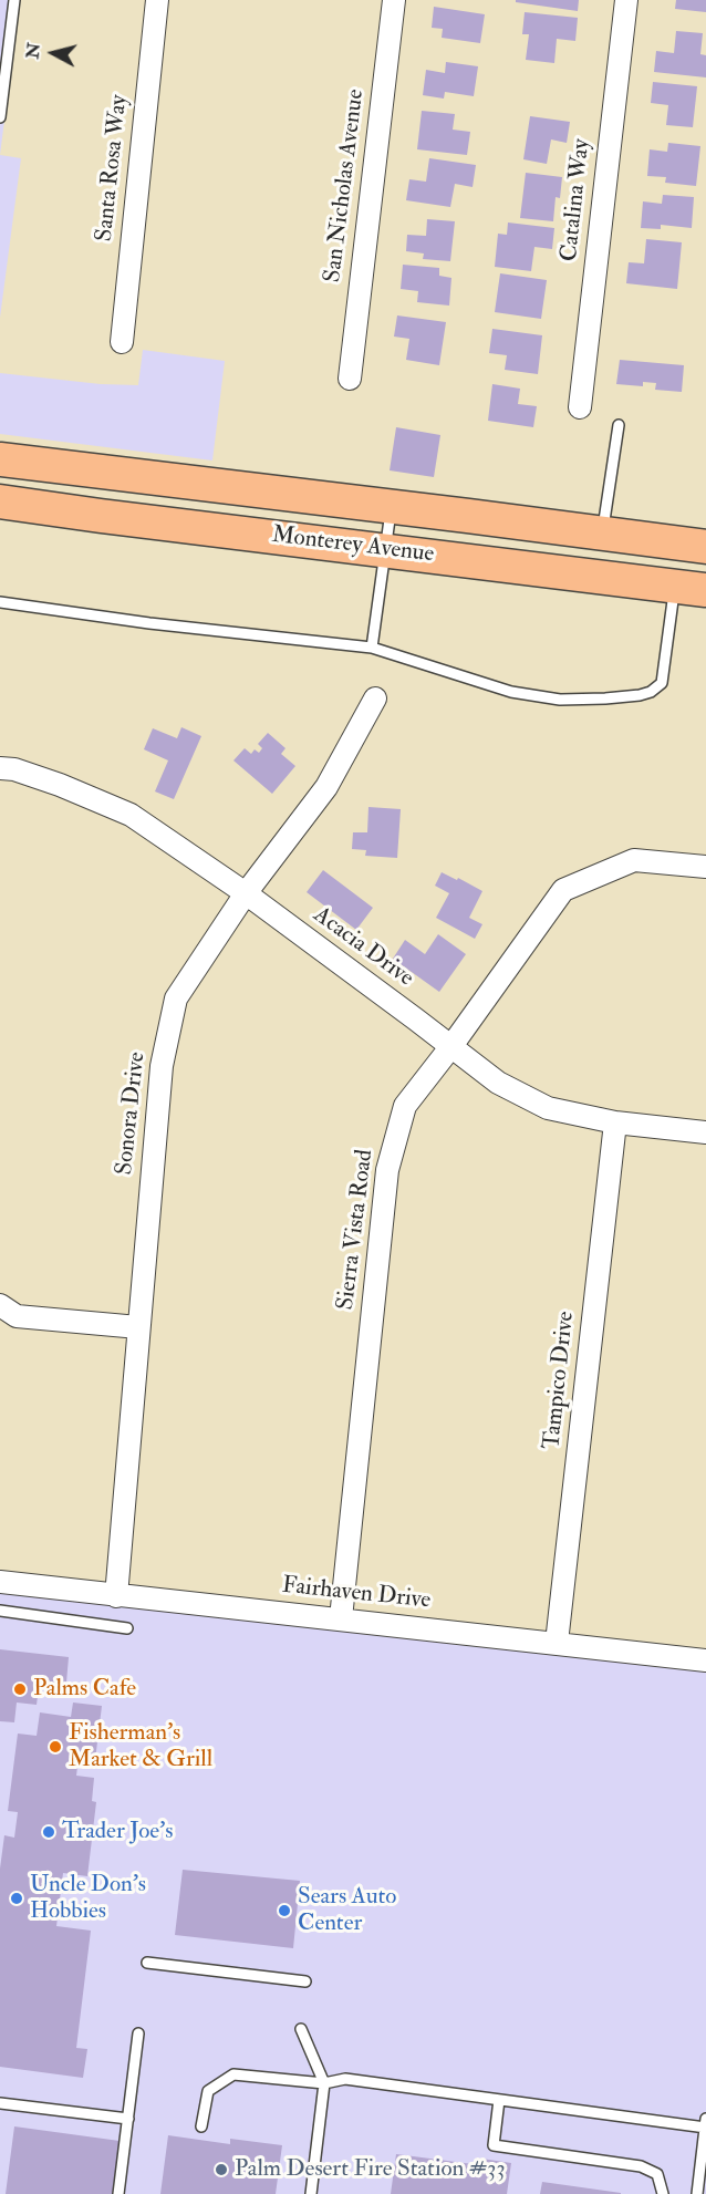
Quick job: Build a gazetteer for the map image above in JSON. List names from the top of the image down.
{
  "streets": {
    "main road": ["Monterey Avenue"],
    "street": [
      "Santa Rosa Way",
      "San Nicholas Avenue",
      "Catalina Way",
      "Acacia Drive",
      "Sonora Drive",
      "Sierra Vista Road",
      "Tampico Drive",
      "Fairhaven Drive"
    ]
  },
  "crossings": [
    ["Acacia Drive", "Sonora Drive"],
    ["Acacia Drive", "Sierra Vista Road"],
    ["Acacia Drive", "Tampico Drive"],
    ["Sonora Drive", "Fairhaven Drive"],
    ["Sierra Vista Road", "Fairhaven Drive"],
    ["Tampico Drive", "Fairhaven Drive"]
  ],
  "places": [
    "Palms Cafe",
    "Fisherman's Market & Grill",
    "Trader Joe's",
    "Uncle Don's Hobbies",
    "Sears Auto Center",
    "Palm Desert Fire Station #33"
  ],
  "north": "left"
}
